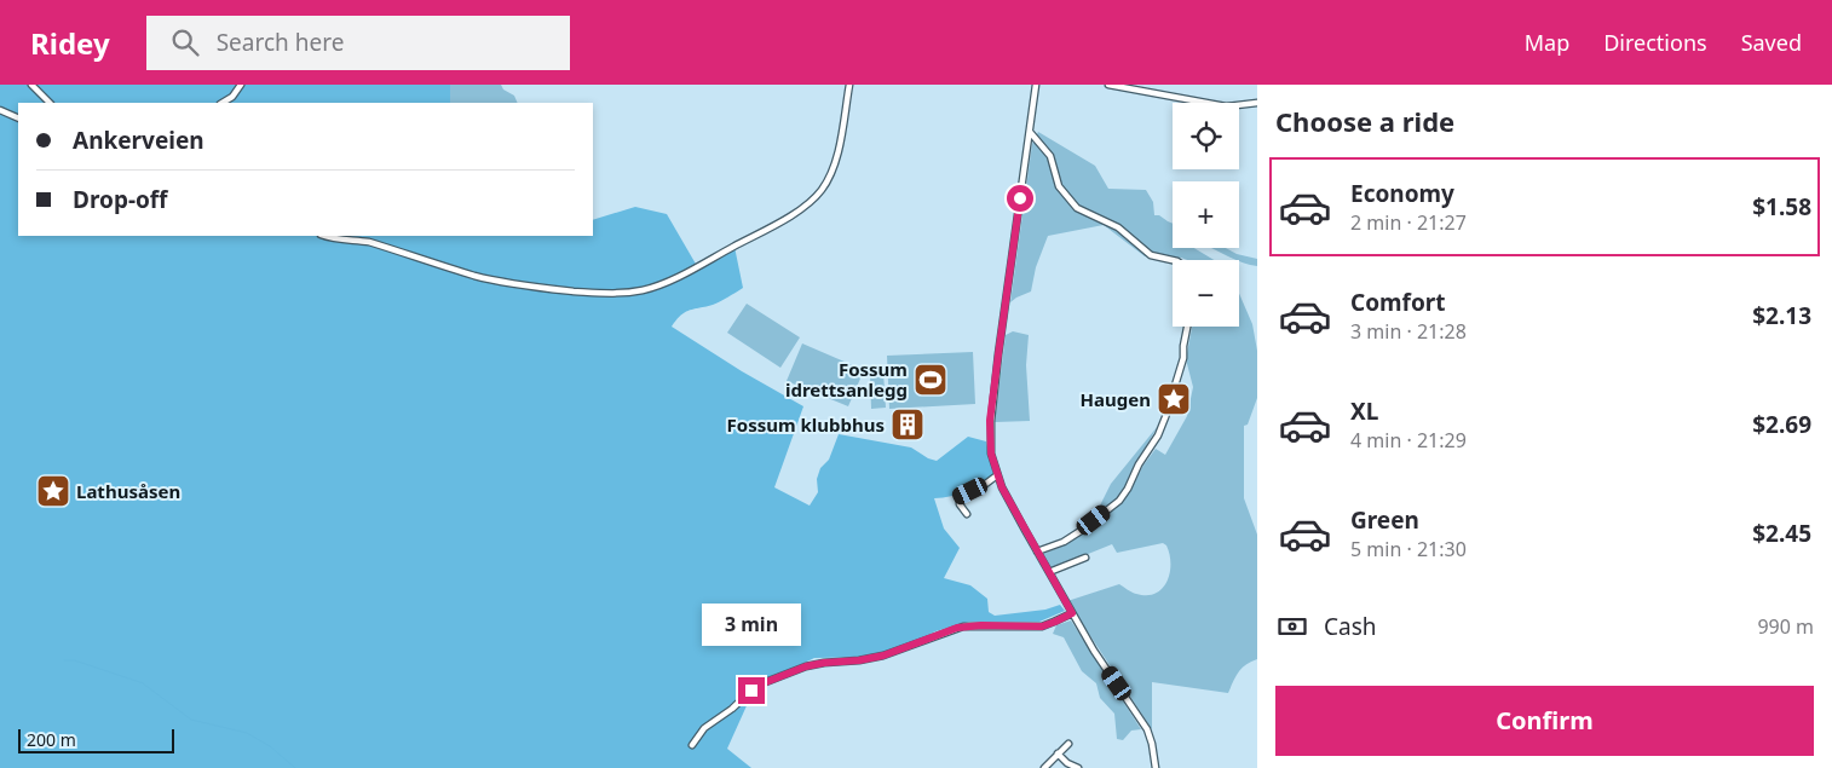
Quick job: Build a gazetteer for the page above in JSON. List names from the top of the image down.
{
  "places": {
    "sports": ["Fossum idrettsanlegg"],
    "place": ["Haugen", "Lathusåsen"],
    "building": ["Fossum klubbhus"]
  },
  "scale_bar": "200 m",
  "page": {
    "header": "Ridey",
    "search": "Search here",
    "nav": ["Map", "Directions", "Saved"],
    "heading": "Choose a ride",
    "map_buttons": ["+", "−"],
    "banner": ["Ankerveien", "Drop-off"],
    "list": [
      {
        "name": "Economy",
        "note": "2 min · 21:27",
        "value": "$1.58"
      },
      {
        "name": "Comfort",
        "note": "3 min · 21:28",
        "value": "$2.13"
      },
      {
        "name": "XL",
        "note": "4 min · 21:29",
        "value": "$2.69"
      },
      {
        "name": "Green",
        "note": "5 min · 21:30",
        "value": "$2.45"
      }
    ],
    "pay": ["Cash", "990 m"],
    "bubble": "3 min",
    "buttons": "Confirm",
    "scale": "200 m"
  }
}
